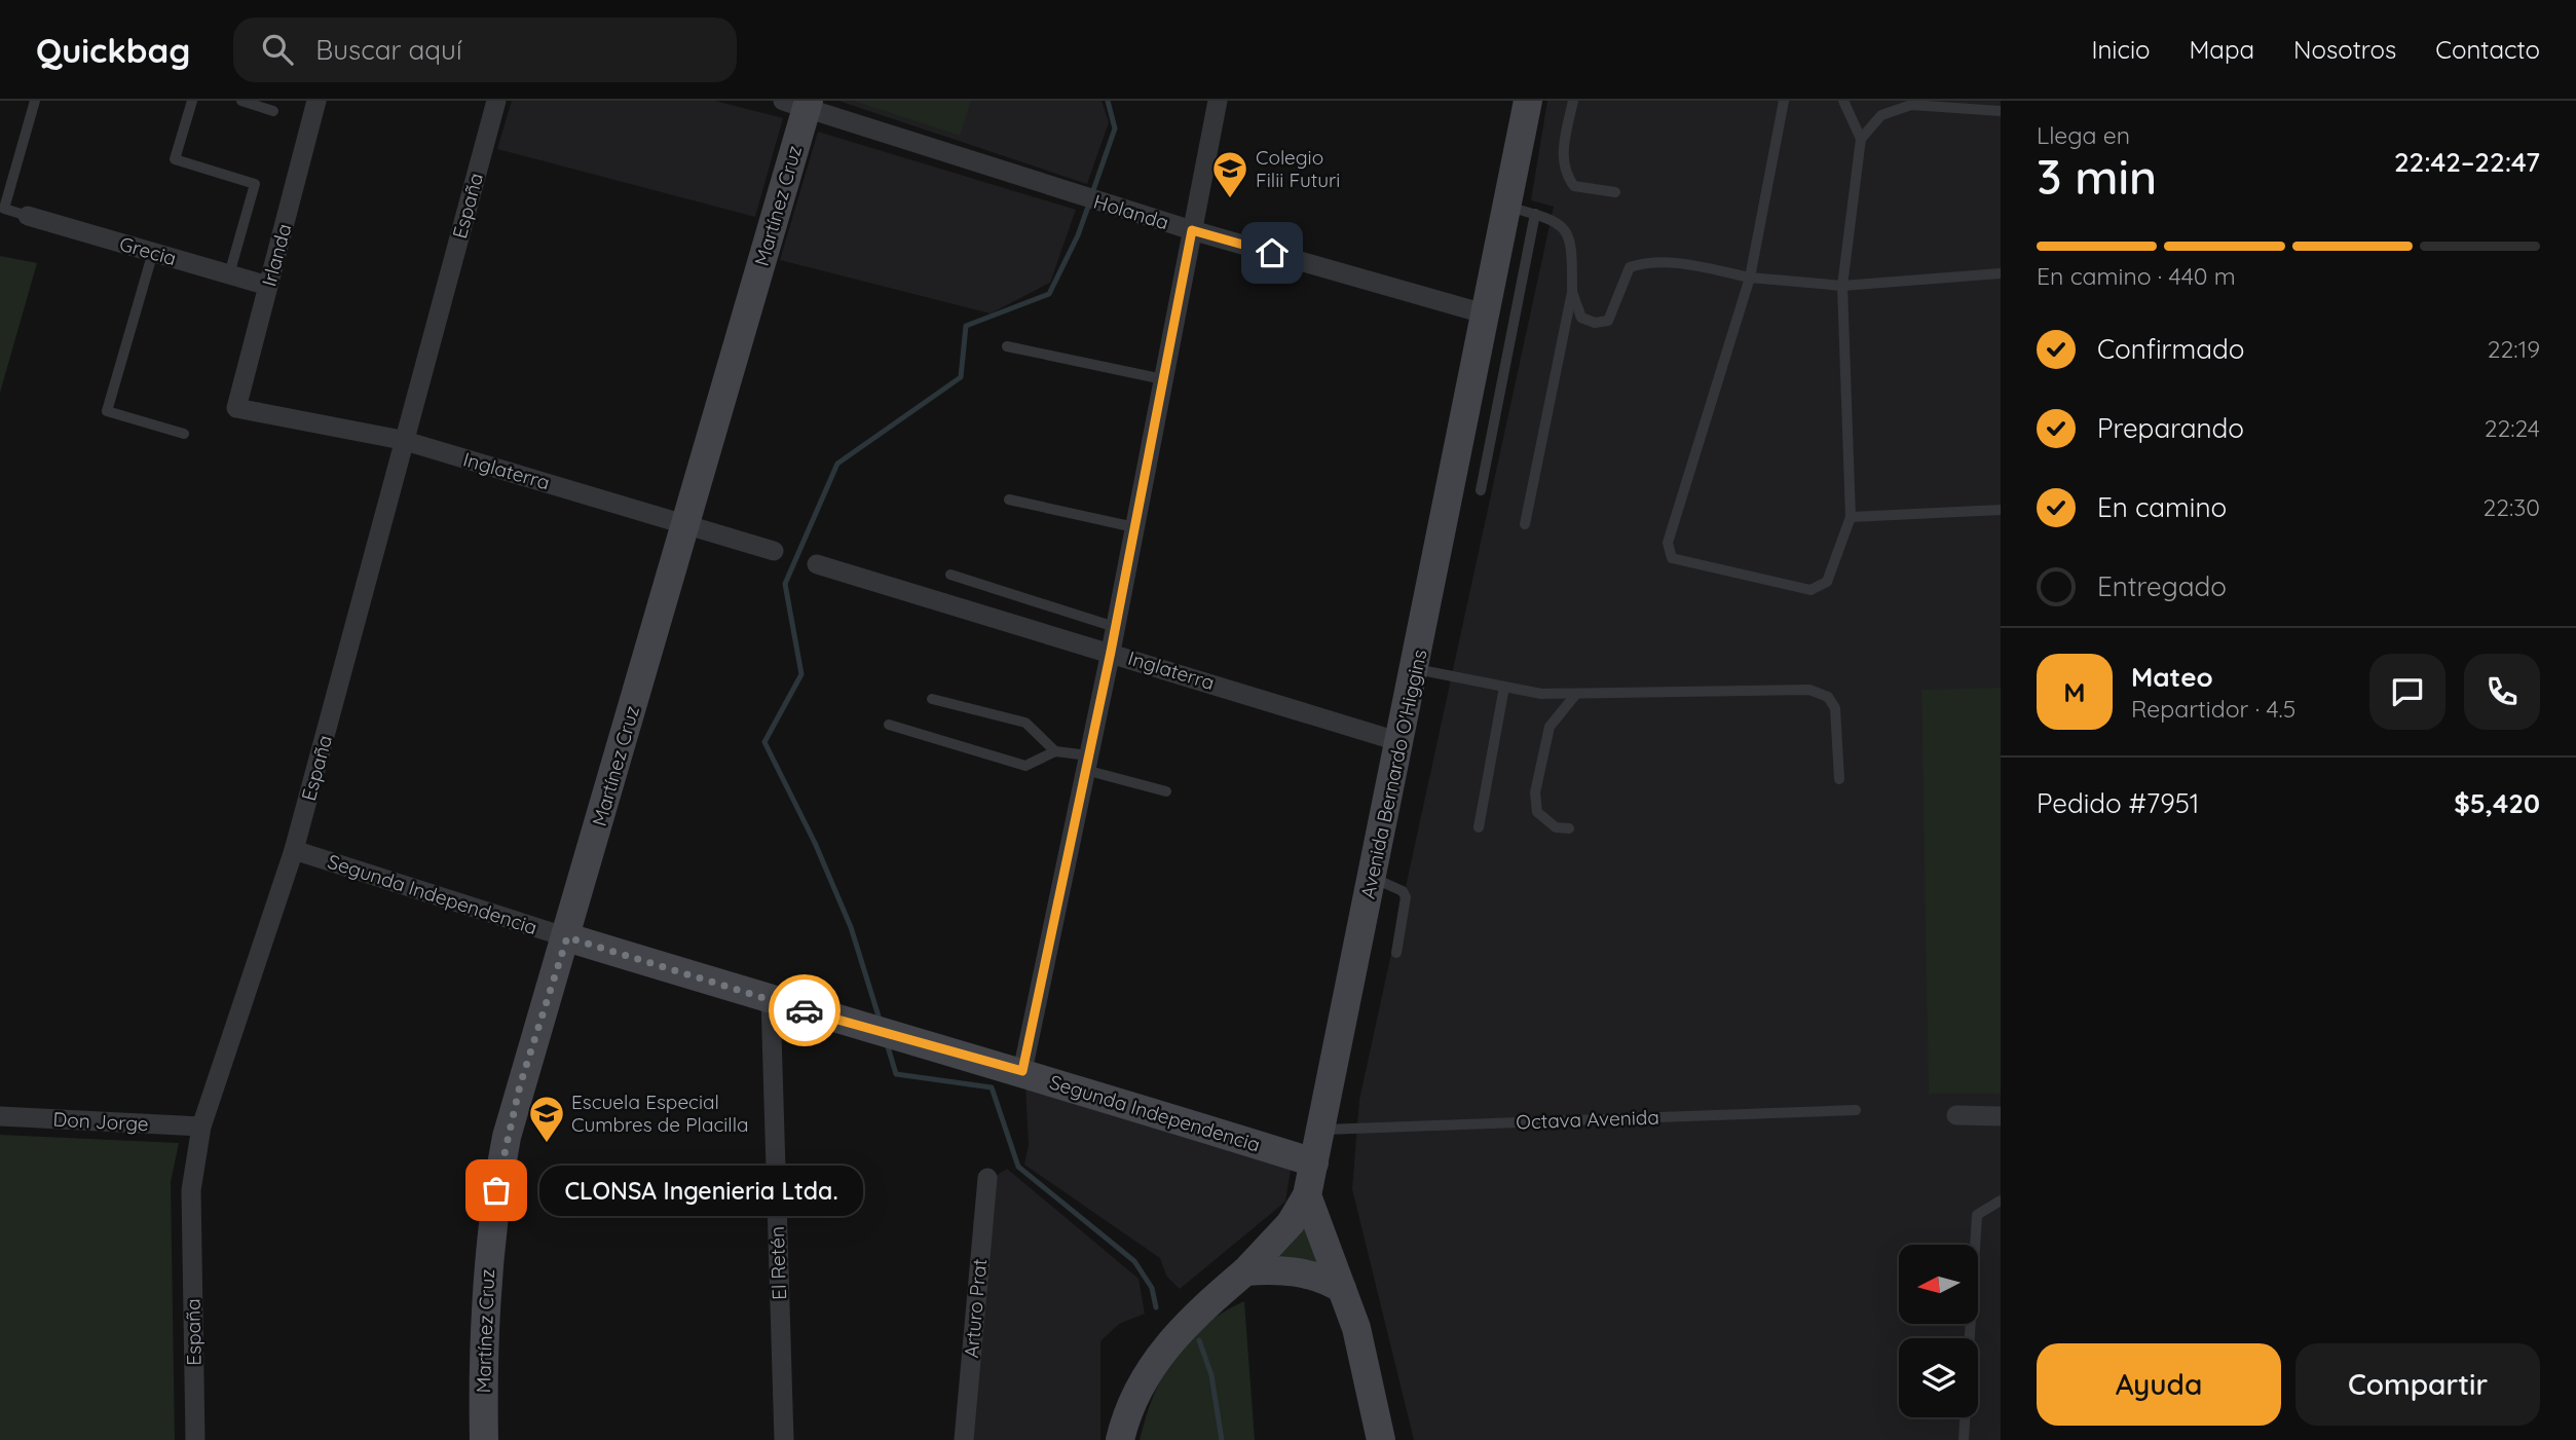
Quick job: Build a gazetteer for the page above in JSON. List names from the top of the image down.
{
  "streets": {
    "street": [
      "España",
      "Martínez Cruz",
      "Holanda",
      "Grecia",
      "Irlanda",
      "Inglaterra",
      "Avenida Bernardo O'Higgins",
      "Segunda Independencia",
      "Don Jorge",
      "El Retén",
      "Arturo Prat"
    ],
    "lane": ["Octava Avenida"]
  },
  "crossings": [
    ["España", "Inglaterra"],
    ["España", "Segunda Independencia"],
    ["España", "Don Jorge"],
    ["Martínez Cruz", "Holanda"],
    ["Martínez Cruz", "Inglaterra"],
    ["Martínez Cruz", "Segunda Independencia"],
    ["Holanda", "Avenida Bernardo O'Higgins"],
    ["Grecia", "Irlanda"],
    ["Irlanda", "Inglaterra"],
    ["Inglaterra", "Avenida Bernardo O'Higgins"],
    ["Avenida Bernardo O'Higgins", "Segunda Independencia"],
    ["Avenida Bernardo O'Higgins", "Octava Avenida"],
    ["Segunda Independencia", "El Retén"]
  ],
  "places": {
    "school or university": ["Colegio Filii Futuri", "Escuela Especial Cumbres de Placilla"],
    "other": ["CLONSA Ingenieria Ltda."]
  },
  "north": "left",
  "page": {
    "header": "Quickbag",
    "search": "Buscar aquí",
    "nav": [
      "Inicio",
      "Mapa",
      "Nosotros",
      "Contacto"
    ],
    "heading": ["3 min", "Llega en", "22:42–22:47"],
    "panel": [
      "Mateo",
      "Repartidor · 4.5",
      "Pedido #7951",
      "$5,420"
    ],
    "bar": "En camino · 440 m",
    "list": [
      ["Confirmado", "22:19"],
      ["Preparando", "22:24"],
      ["En camino", "22:30"],
      "Entregado"
    ],
    "round": "M",
    "bubble": "CLONSA Ingenieria Ltda.",
    "buttons": ["Ayuda", "Compartir"]
  }
}
